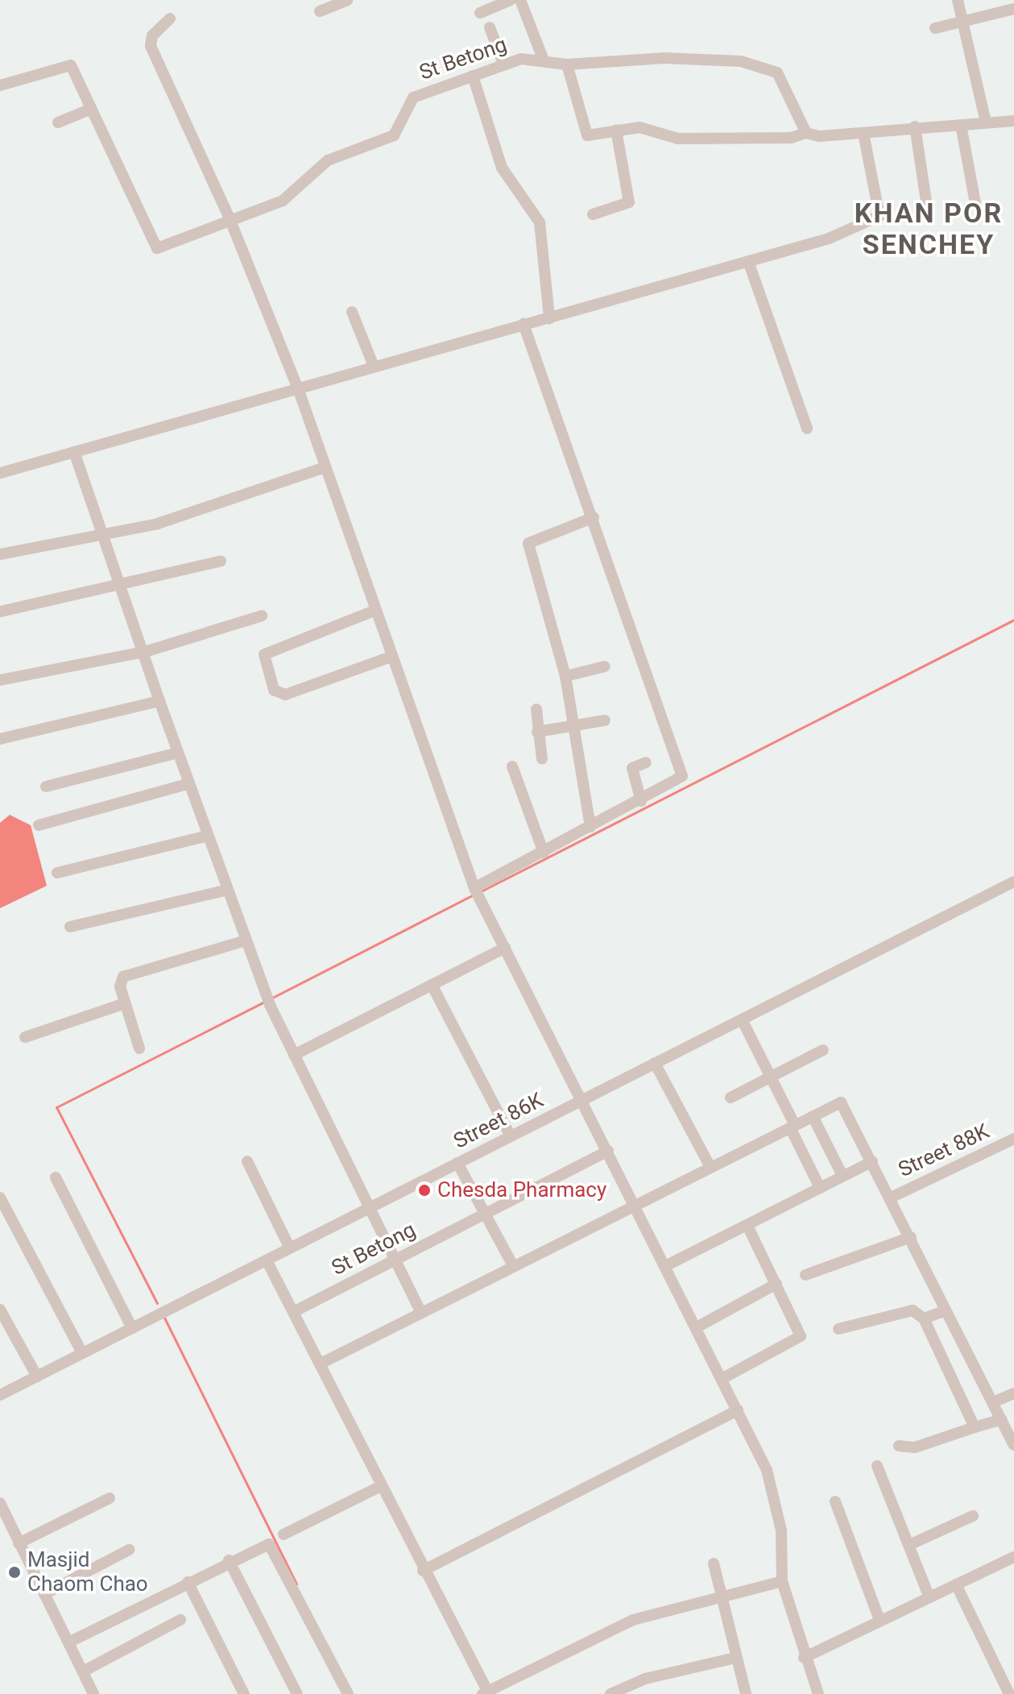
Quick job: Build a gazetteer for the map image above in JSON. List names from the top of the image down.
{
  "streets": {
    "street": ["St Betong", "Street 86K", "Street 88K"]
  },
  "districts": ["KHAN POR SENCHEY"],
  "places": ["Chesda Pharmacy", "Masjid Chaom Chao"]
}
